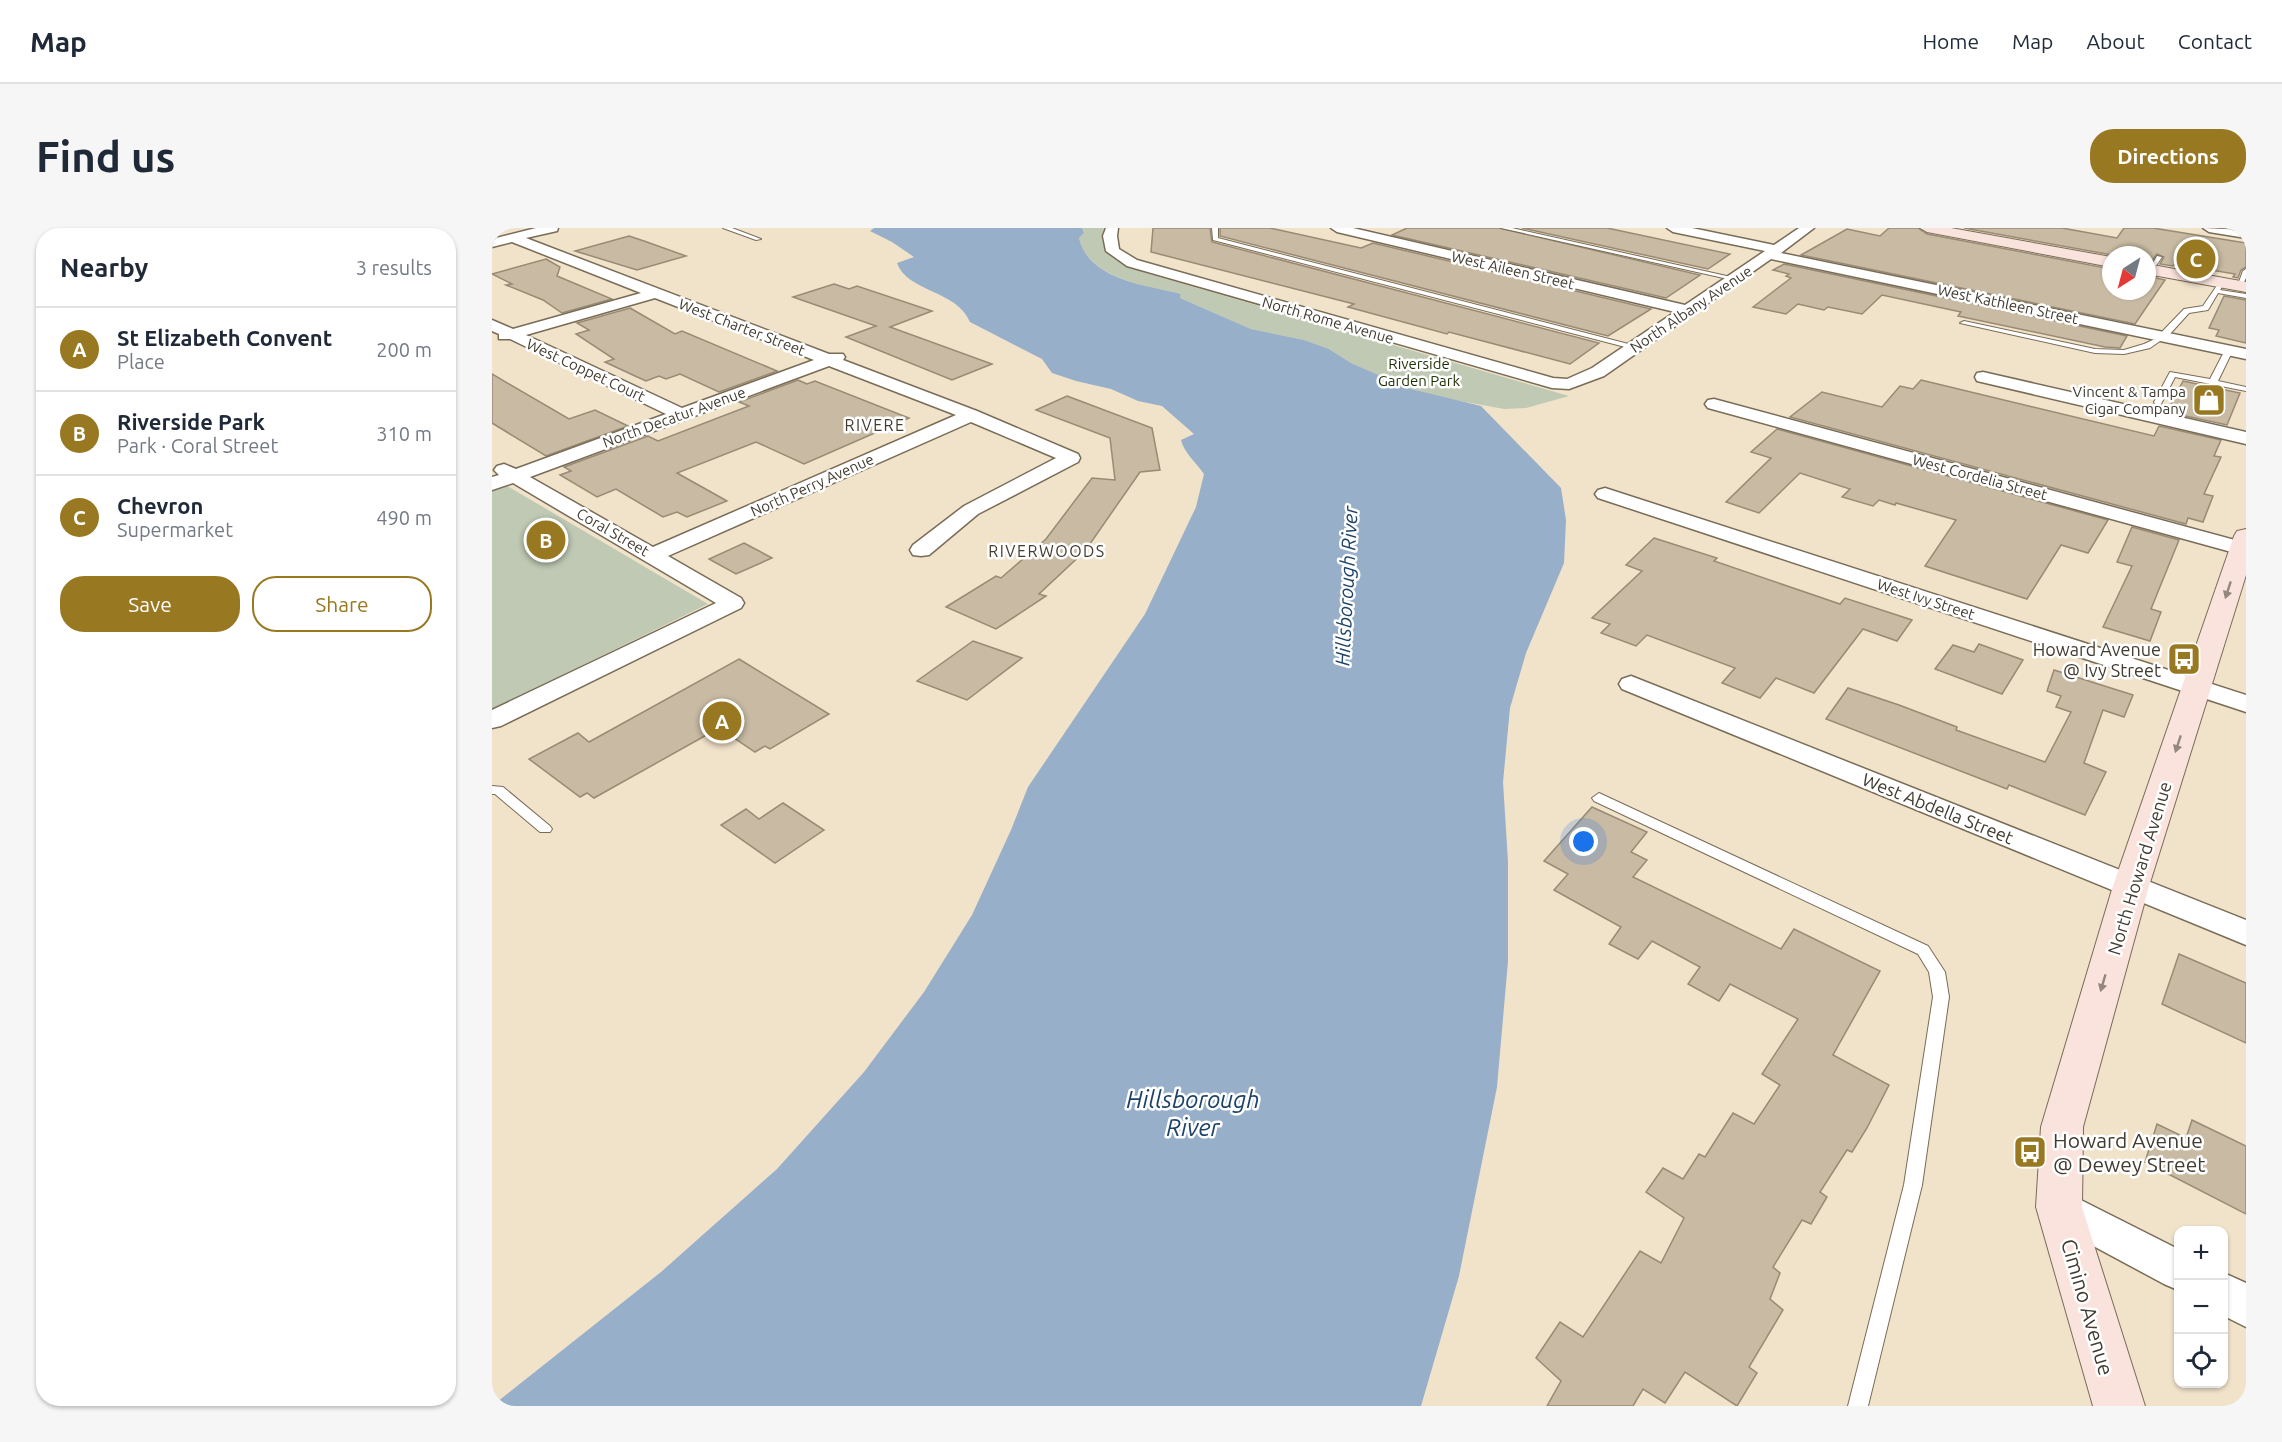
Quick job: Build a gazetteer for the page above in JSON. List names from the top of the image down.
{
  "streets": {
    "main road": ["North Howard Avenue", "Cimino Avenue"],
    "street": [
      "West Aileen Street",
      "West Kathleen Street",
      "North Albany Avenue",
      "North Rome Avenue",
      "West Charter Street",
      "West Coppet Court",
      "North Decatur Avenue",
      "West Cordelia Street",
      "North Perry Avenue",
      "Coral Street",
      "West Ivy Street",
      "West Abdella Street"
    ]
  },
  "crossings": [
    ["West Aileen Street", "North Albany Avenue"],
    ["West Kathleen Street", "North Albany Avenue"],
    ["North Albany Avenue", "North Rome Avenue"],
    ["West Charter Street", "North Decatur Avenue"],
    ["West Charter Street", "North Perry Avenue"],
    ["West Coppet Court", "North Decatur Avenue"],
    ["North Decatur Avenue", "Coral Street"],
    ["West Cordelia Street", "North Howard Avenue"],
    ["North Perry Avenue", "Coral Street"],
    ["West Ivy Street", "North Howard Avenue"],
    ["West Abdella Street", "North Howard Avenue"],
    ["North Howard Avenue", "Cimino Avenue"]
  ],
  "one_way": ["North Howard Avenue"],
  "districts": ["RIVERE", "RIVERWOODS"],
  "water": ["Hillsborough River"],
  "parks": ["Riverside Garden Park"],
  "places": {
    "shop": ["Vincent & Tampa Cigar Company"],
    "bus stop": ["Howard Avenue @ Ivy Street", "Howard Avenue @ Dewey Street"]
  },
  "north": "bottom left",
  "page": {
    "header": "Map",
    "nav": [
      "Home",
      "Map",
      "About",
      "Contact"
    ],
    "buttons": [
      "Directions",
      ["Save", "Share"]
    ],
    "title": "Find us",
    "heading": ["Nearby", "3 results"],
    "pins": ["C", "B", "A"],
    "list": [
      {
        "mark": "A",
        "name": "St Elizabeth Convent",
        "note": "Place",
        "value": "200 m"
      },
      {
        "mark": "B",
        "name": "Riverside Park",
        "note": "Park · Coral Street",
        "value": "310 m"
      },
      {
        "mark": "C",
        "name": "Chevron",
        "note": "Supermarket",
        "value": "490 m"
      }
    ],
    "map_buttons": ["+", "−"]
  }
}
